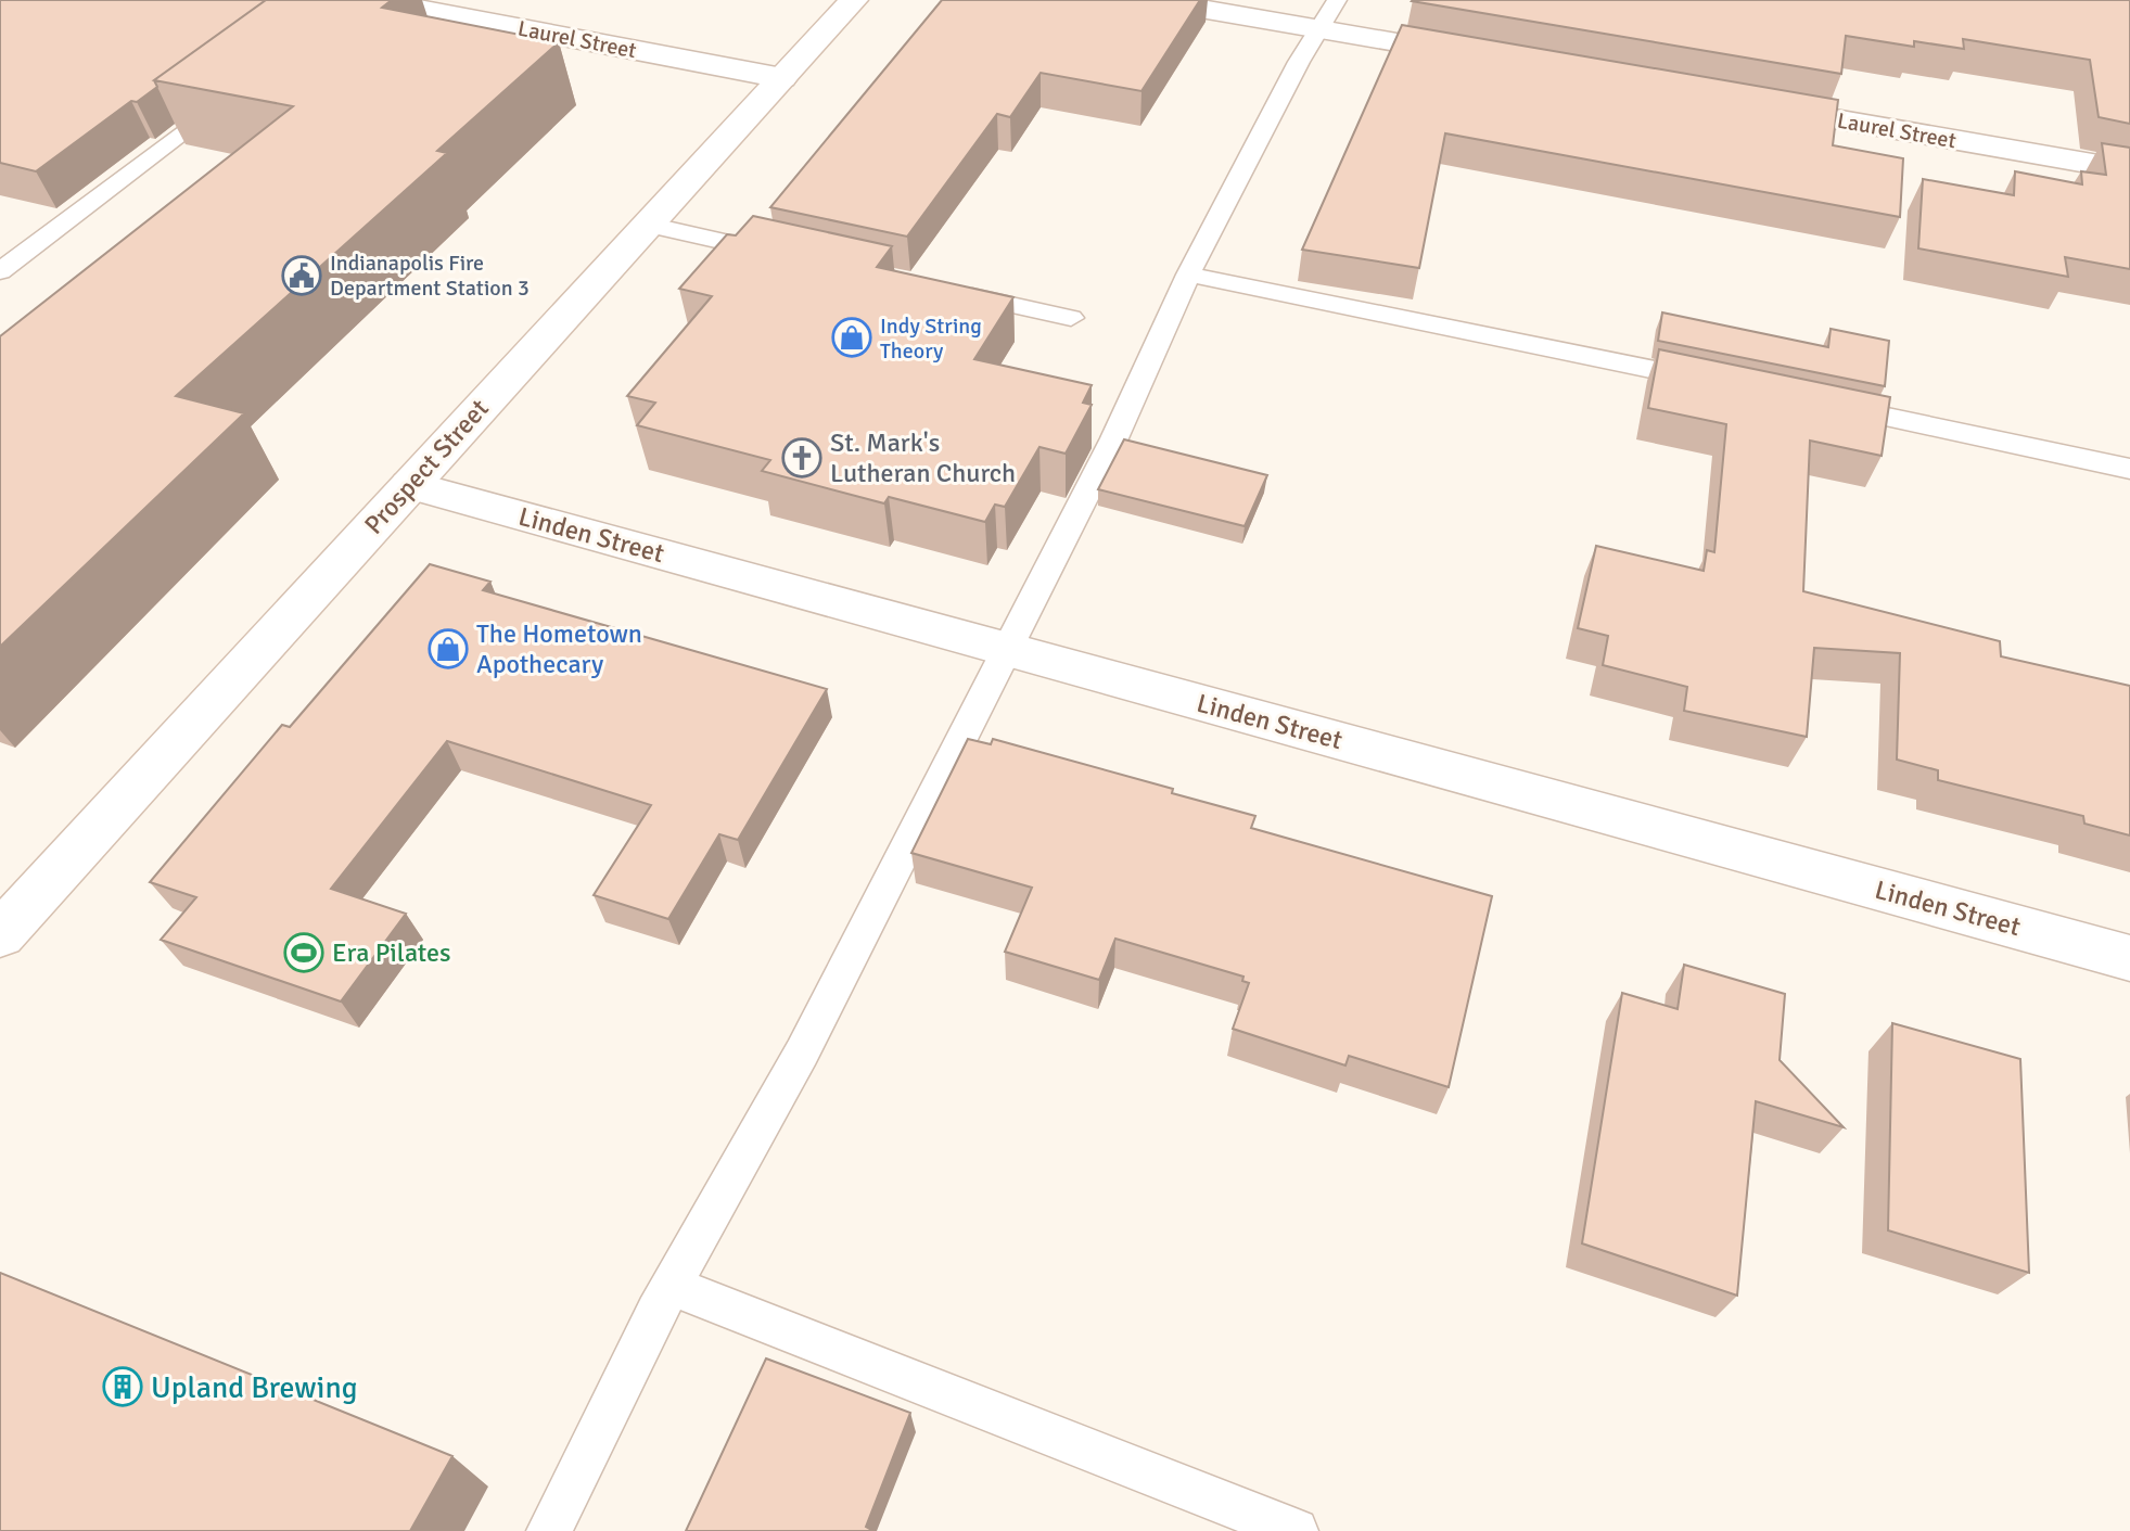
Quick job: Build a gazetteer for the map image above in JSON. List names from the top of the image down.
{
  "streets": {
    "street": ["Laurel Street", "Prospect Street", "Linden Street"]
  },
  "crossings": [
    ["Laurel Street", "Prospect Street"],
    ["Prospect Street", "Linden Street"]
  ],
  "places": {
    "public building": ["Indianapolis Fire Department Station 3"],
    "shop": ["Indy String Theory", "The Hometown Apothecary"],
    "church": ["St. Mark's Lutheran Church"],
    "sports": ["Era Pilates"],
    "building": ["Upland Brewing"]
  }
}
